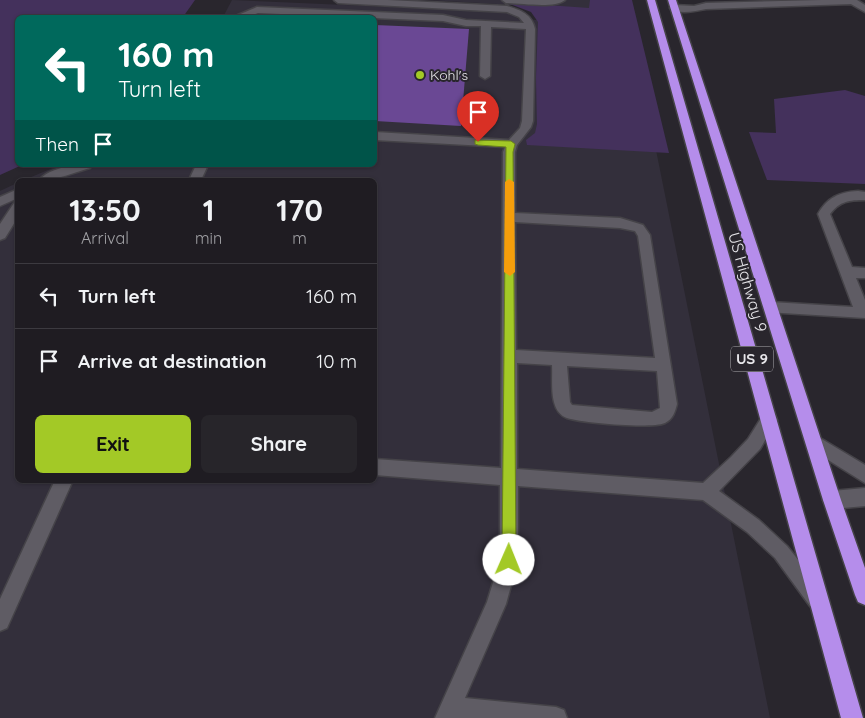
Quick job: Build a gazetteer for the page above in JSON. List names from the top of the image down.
{
  "streets": {
    "highway": ["US Highway 9", "US 9"]
  },
  "places": ["Kohl's"],
  "page": {
    "turn": ["160 m", "Turn left"],
    "then": "Then",
    "eta": [
      "13:50",
      "Arrival",
      "1",
      "min",
      "170",
      "m"
    ],
    "list": [
      {
        "name": "Turn left",
        "value": "160 m"
      },
      {
        "name": "Arrive at destination",
        "value": "10 m"
      }
    ],
    "buttons": ["Exit", "Share"]
  }
}
